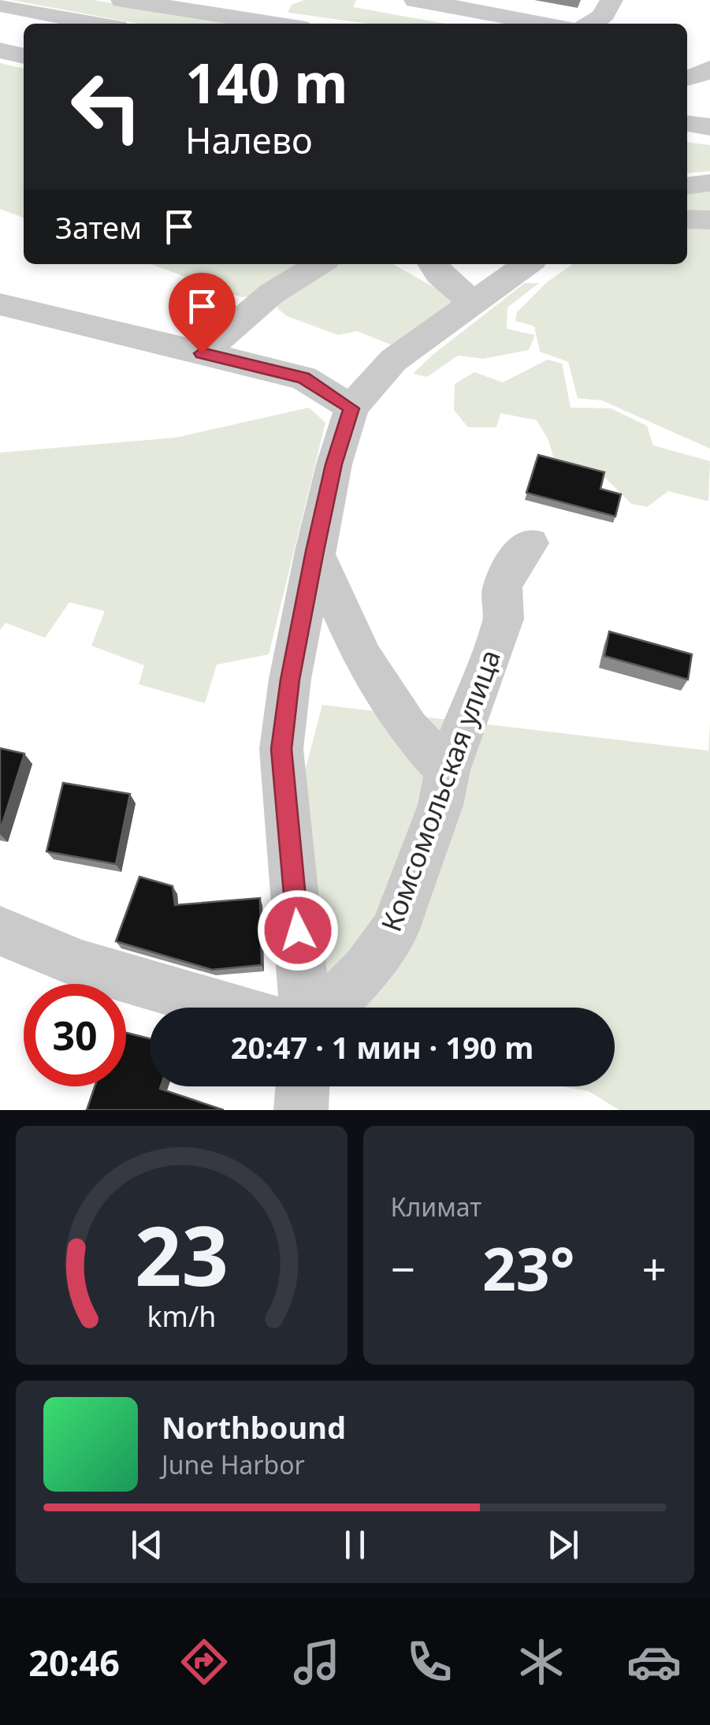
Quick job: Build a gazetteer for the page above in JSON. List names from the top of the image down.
{
  "streets": {
    "street": ["Комсомольская улица"]
  },
  "page": {
    "turn": ["140 m", "Налево"],
    "then": "Затем",
    "limit": "30",
    "trip": "20:47 · 1 мин · 190 m",
    "tile": "Климат",
    "heat": ["−", "23°", "+"],
    "song": ["Northbound", "June Harbor"],
    "tabs": "20:46",
    "gauge": ["23", "km/h"]
  }
}
